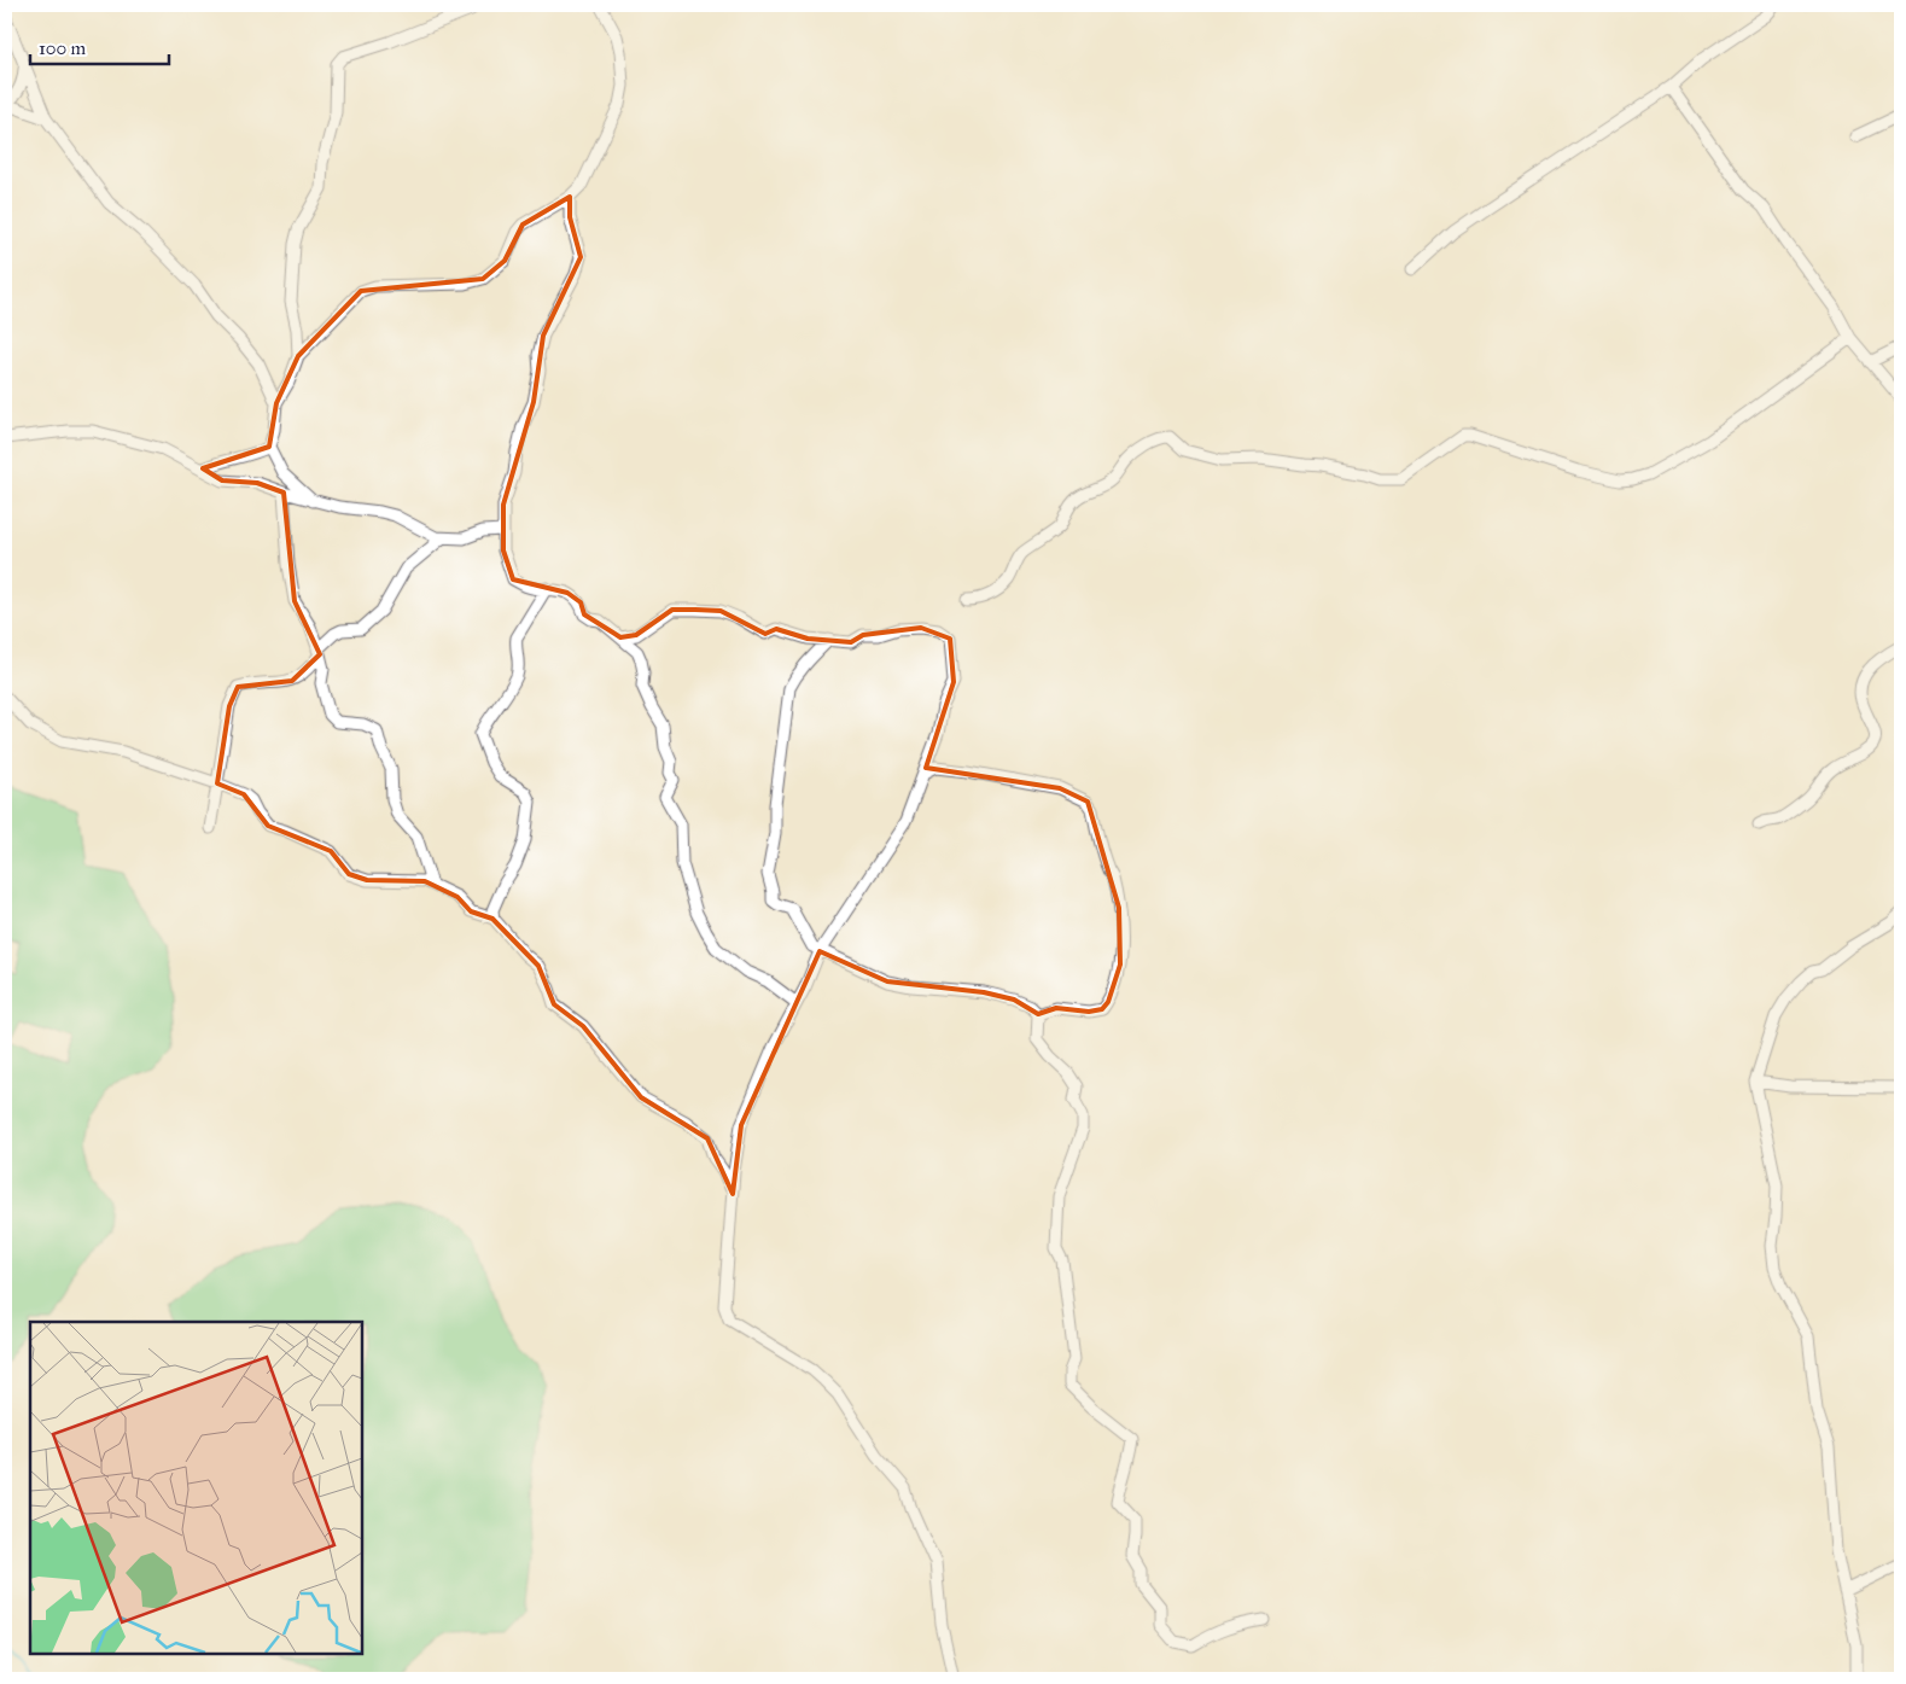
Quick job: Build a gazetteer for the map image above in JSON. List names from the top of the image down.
{
  "scale_bar": "100 m"
}
